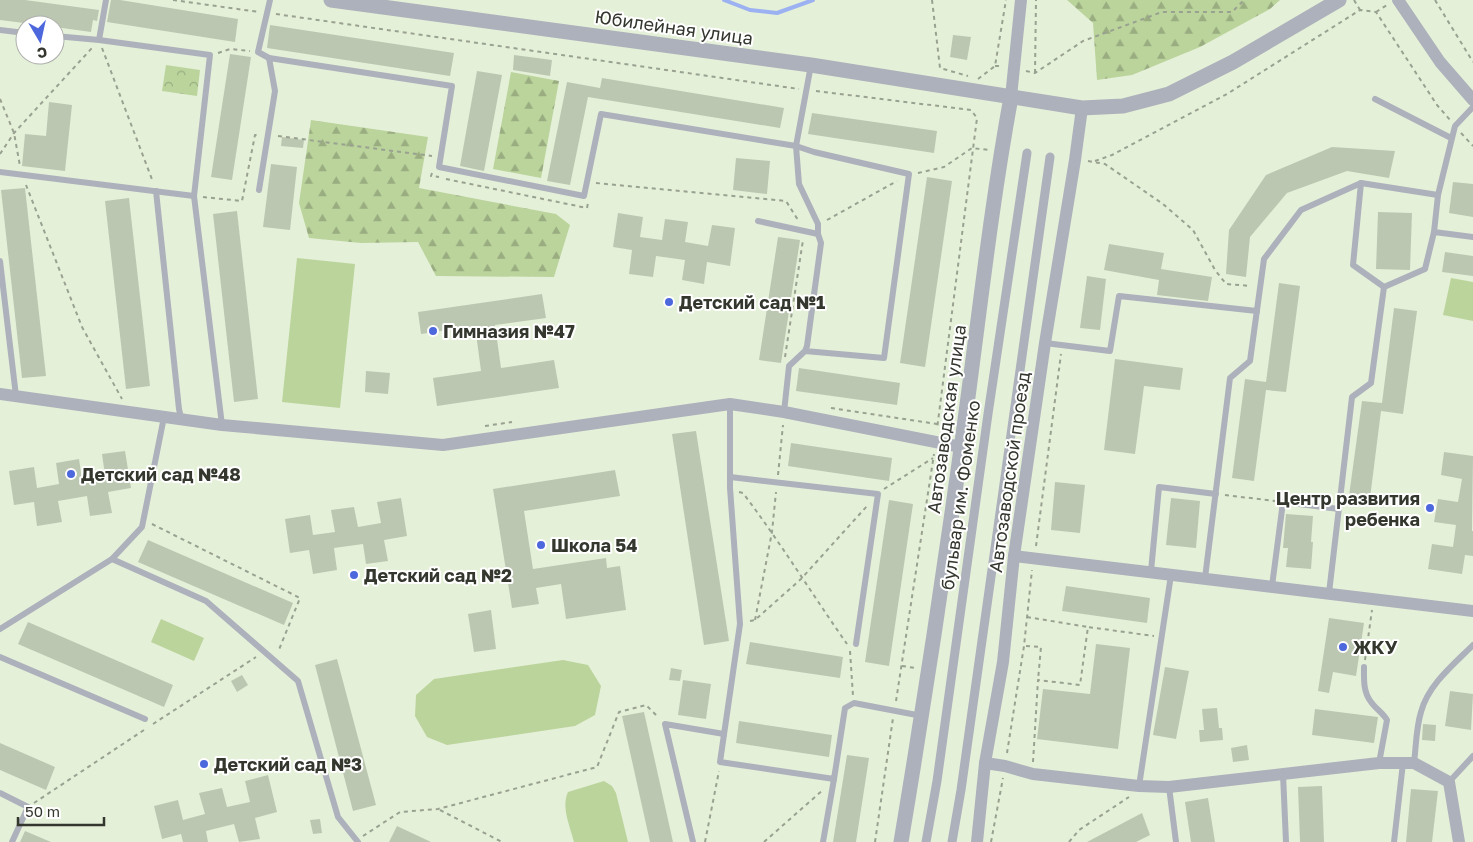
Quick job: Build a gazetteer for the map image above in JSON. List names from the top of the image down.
{
  "streets": {
    "street": [
      "Юбилейная улица",
      "Автозаводская улица",
      "Автозаводской проезд",
      "бульвар им. Фоменко"
    ]
  },
  "crossings": [
    ["Юбилейная улица", "Автозаводская улица"],
    ["Юбилейная улица", "Автозаводской проезд"]
  ],
  "places": [
    "Детский сад №1",
    "Гимназия №47",
    "Детский сад №48",
    "Центр развития ребенка",
    "Школа 54",
    "Детский сад №2",
    "ЖКУ",
    "Детский сад №3"
  ],
  "scale_bar": "50 m",
  "north": "bottom"
}
